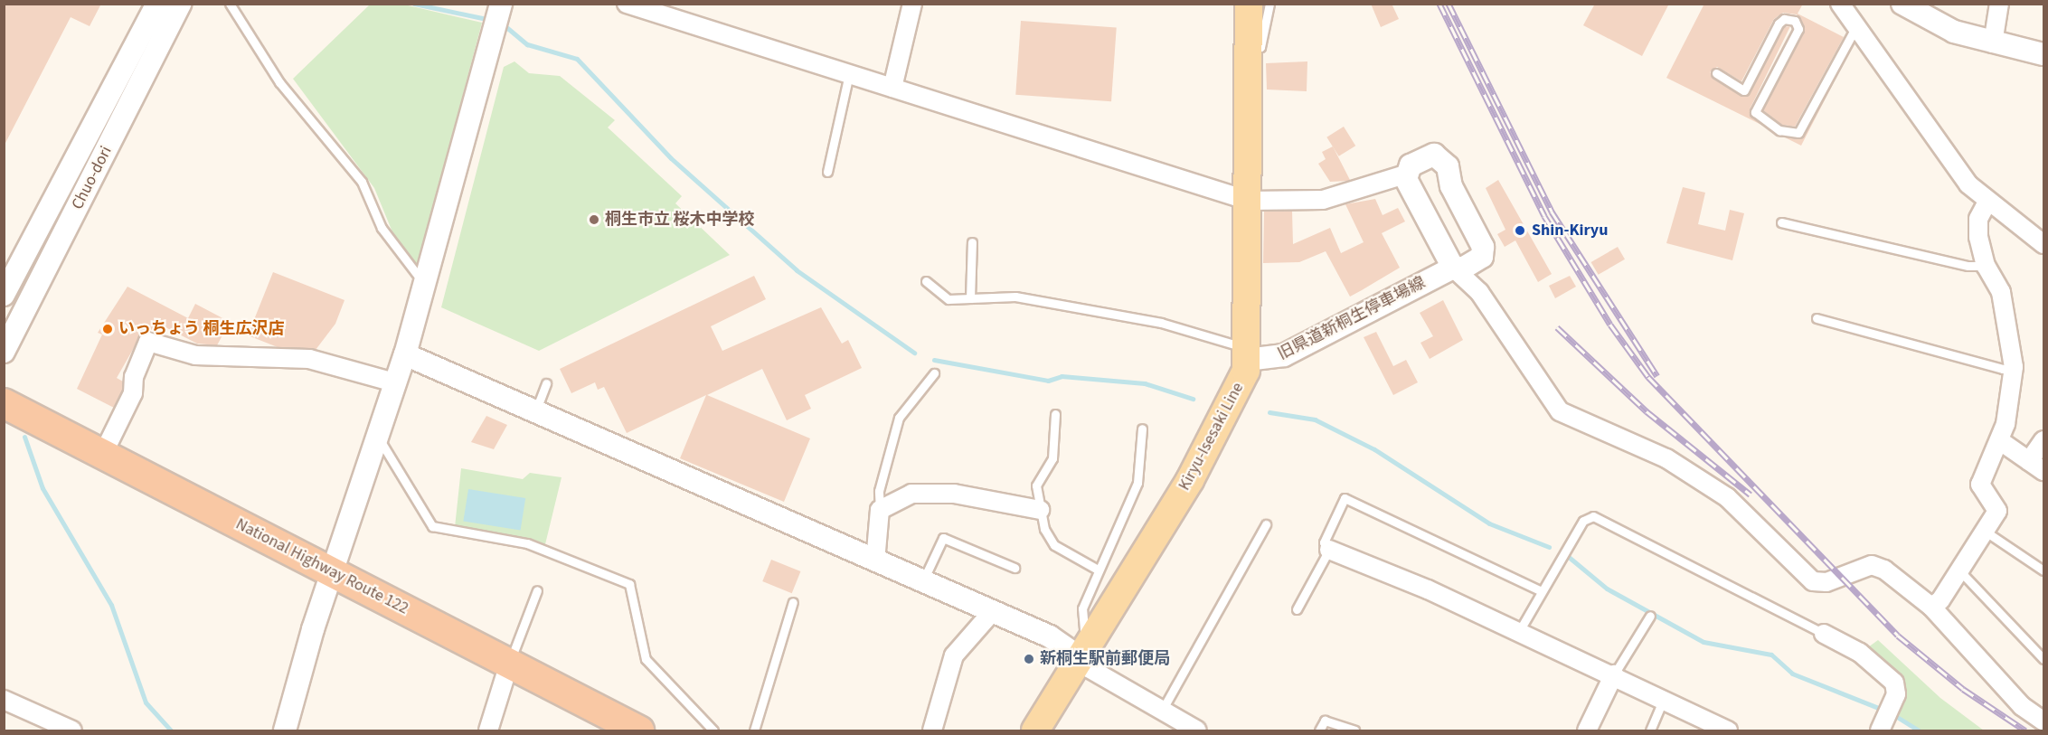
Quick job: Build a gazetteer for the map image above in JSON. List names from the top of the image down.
{
  "streets": {
    "highway": ["National Highway Route 122"],
    "main road": ["Kiryu-Isesaki Line"],
    "street": ["Chuo-dori", "旧県道新桐生停車場線"]
  },
  "crossings": [
    ["旧県道新桐生停車場線", "Kiryu-Isesaki Line"]
  ],
  "places": [
    "桐生市立 桜木中学校",
    "Shin-Kiryu",
    "いっちょう 桐生広沢店",
    "新桐生駅前郵便局"
  ]
}
